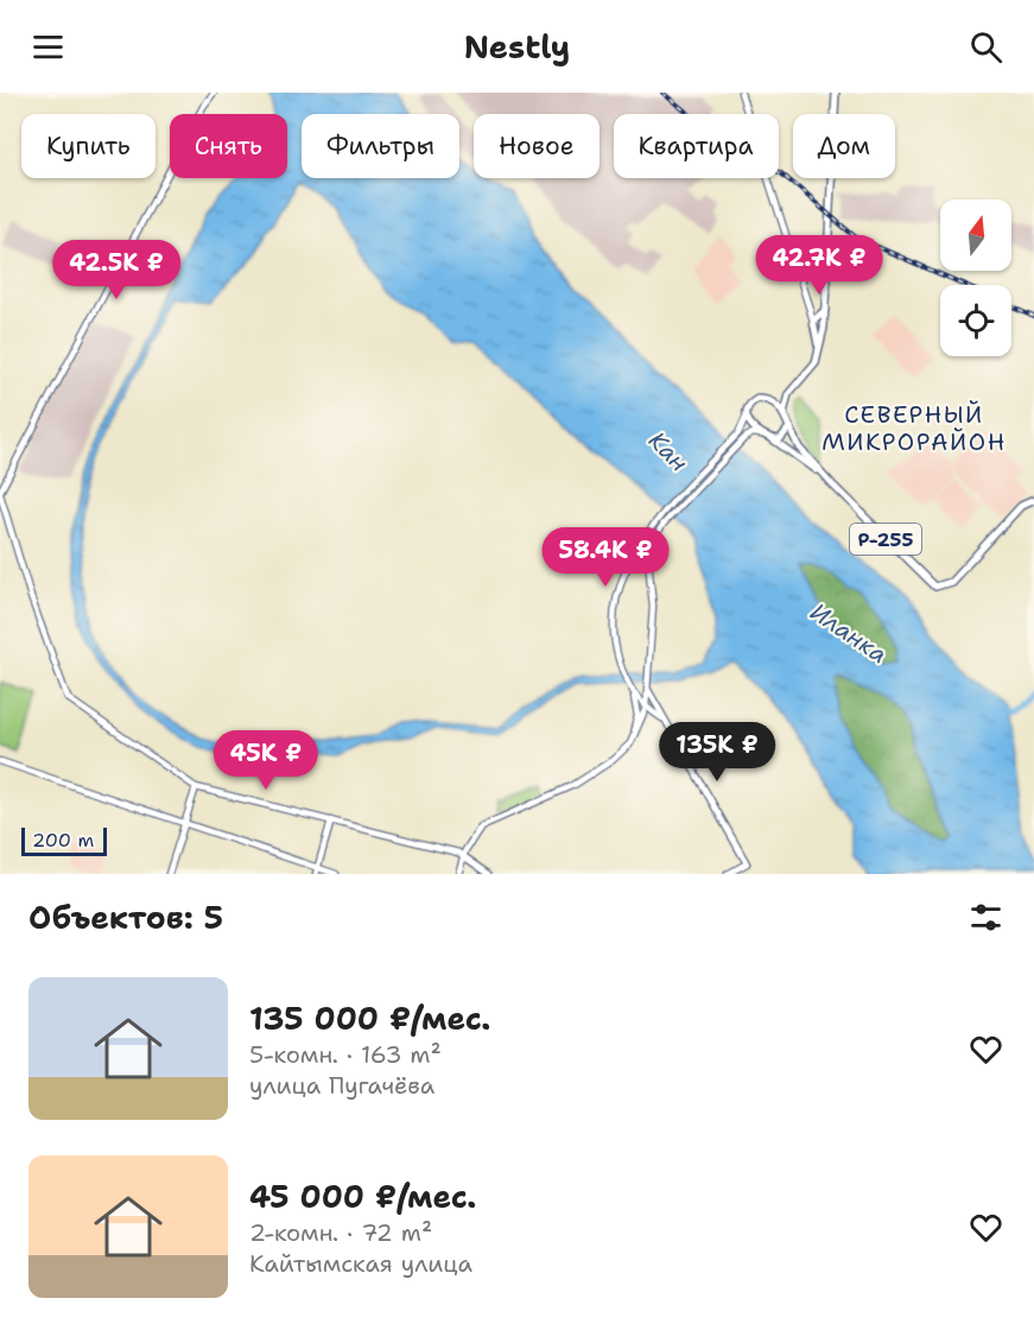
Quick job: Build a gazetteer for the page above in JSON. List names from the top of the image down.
{
  "streets": {
    "main road": ["Р-255"]
  },
  "districts": ["СЕВЕРНЫЙ МИКРОРАЙОН"],
  "water": ["Кан", "Иланка"],
  "scale_bar": "200 m",
  "north": "top",
  "page": {
    "header": "Nestly",
    "chip": [
      "Купить",
      "Снять",
      "Фильтры",
      "Новое",
      "Квартира",
      "Дом"
    ],
    "price": [
      "42.7K ₽",
      "42.5K ₽",
      "58.4K ₽",
      "135K ₽",
      "45K ₽"
    ],
    "scale": "200 m",
    "heading": "Объектов: 5",
    "list": [
      {
        "name": "135 000 ₽/мес.",
        "note": "5-комн. · 163 m² · улица Пугачёва"
      },
      {
        "name": "45 000 ₽/мес.",
        "note": "2-комн. · 72 m² · Кайтымская улица"
      }
    ]
  }
}
